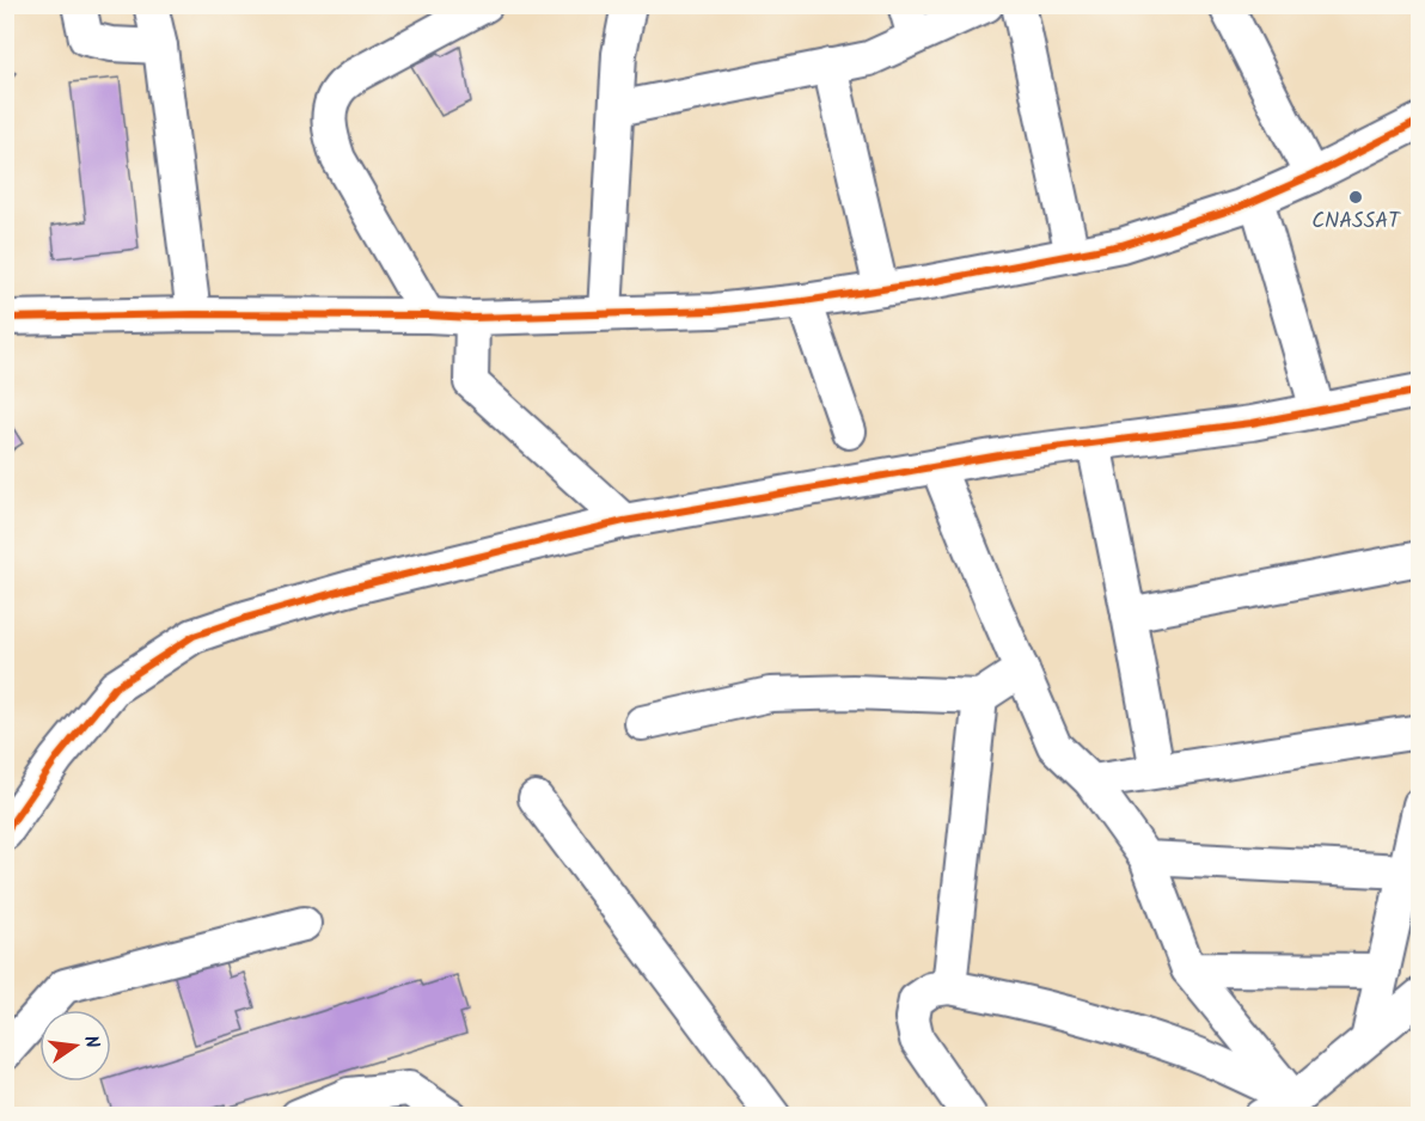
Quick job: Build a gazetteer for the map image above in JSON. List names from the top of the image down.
{
  "places": ["CNASSAT"],
  "north": "right"
}
